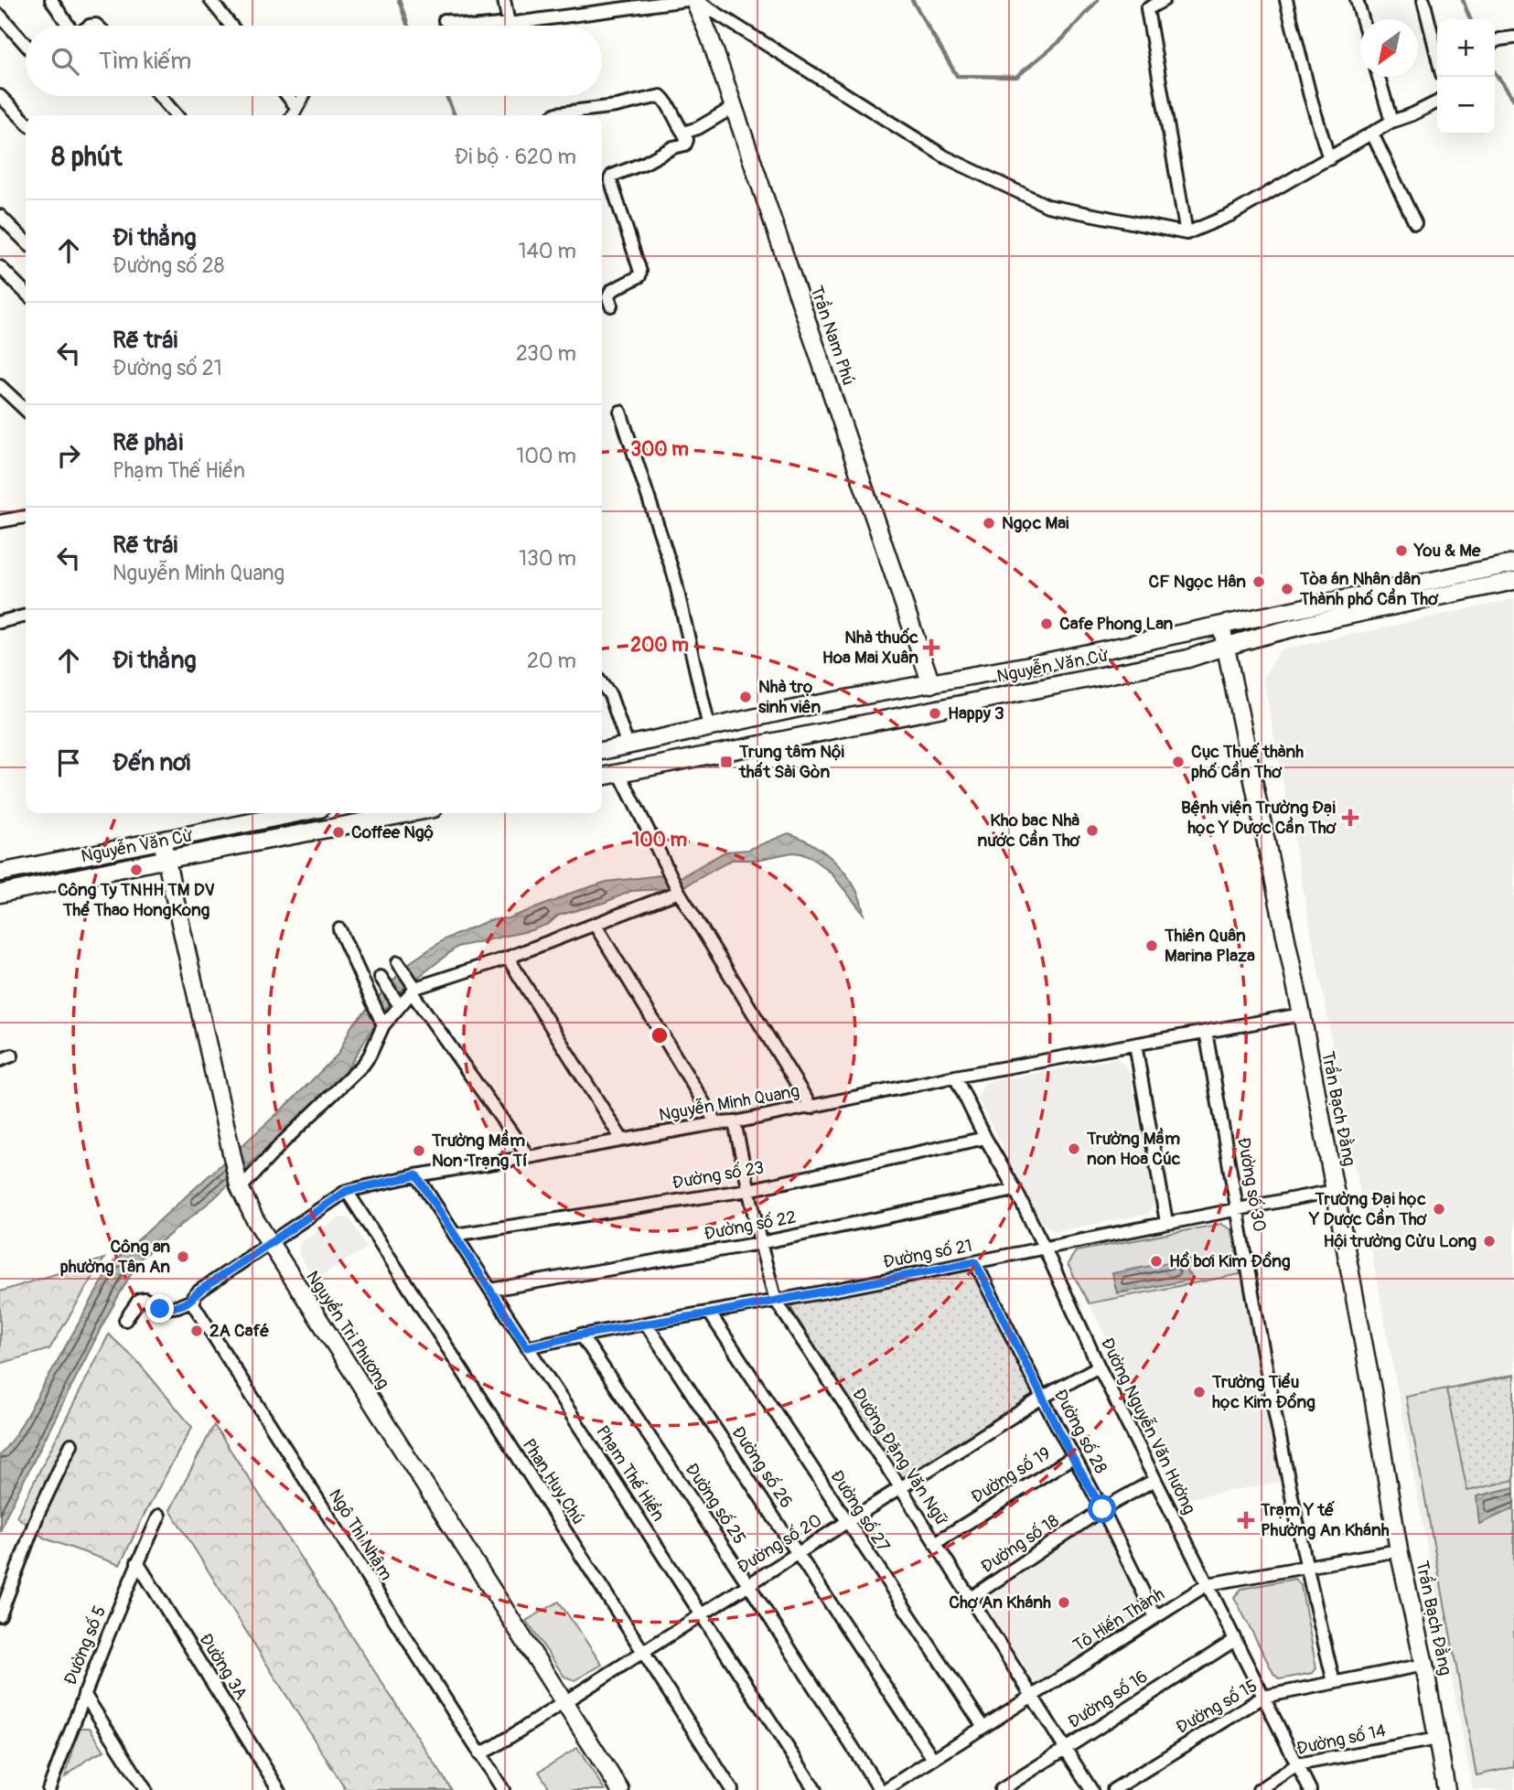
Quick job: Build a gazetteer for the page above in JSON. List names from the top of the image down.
{
  "streets": {
    "street": [
      "Trần Nam Phú",
      "Nguyễn Văn Cừ",
      "Nguyễn Minh Quang",
      "Trần Bạch Đằng",
      "Đường số 23",
      "Đường số 30",
      "Đường số 22",
      "Đường số 21",
      "Nguyển Tri Phương",
      "Đường Nguyễn Văn Hưởng",
      "Đường số 28",
      "Đường Đặng Văn Ngữ",
      "Đường số 26",
      "Phạm Thế Hiển",
      "Đường số 19",
      "Phan Huy Chú",
      "Đường số 25",
      "Đường số 27",
      "Ngô Thì Nhậm",
      "Đường số 20",
      "Đường số 18",
      "Tô Hiến Thành",
      "Đường số 5",
      "Đường 3A",
      "Đường số 16",
      "Đường số 15",
      "Đường số 14"
    ]
  },
  "crossings": [
    ["Trần Nam Phú", "Nguyễn Văn Cừ"],
    ["Nguyễn Văn Cừ", "Trần Bạch Đằng"],
    ["Nguyễn Văn Cừ", "Nguyển Tri Phương"],
    ["Nguyễn Minh Quang", "Trần Bạch Đằng"],
    ["Nguyễn Minh Quang", "Đường số 30"],
    ["Nguyễn Minh Quang", "Nguyển Tri Phương"],
    ["Nguyễn Minh Quang", "Đường Nguyễn Văn Hưởng"],
    ["Nguyễn Minh Quang", "Đường Đặng Văn Ngữ"],
    ["Nguyễn Minh Quang", "Phạm Thế Hiển"],
    ["Nguyễn Minh Quang", "Phan Huy Chú"],
    ["Nguyễn Minh Quang", "Ngô Thì Nhậm"],
    ["Trần Bạch Đằng", "Đường số 21"],
    ["Trần Bạch Đằng", "Tô Hiến Thành"],
    ["Trần Bạch Đằng", "Đường số 15"],
    ["Trần Bạch Đằng", "Đường số 14"],
    ["Đường số 23", "Đường Nguyễn Văn Hưởng"],
    ["Đường số 23", "Đường Đặng Văn Ngữ"],
    ["Đường số 23", "Phạm Thế Hiển"],
    ["Đường số 30", "Đường số 21"],
    ["Đường số 30", "Tô Hiến Thành"],
    ["Đường số 30", "Đường số 15"],
    ["Đường số 22", "Đường Nguyễn Văn Hưởng"],
    ["Đường số 22", "Đường Đặng Văn Ngữ"],
    ["Đường số 22", "Phạm Thế Hiển"],
    ["Đường số 21", "Đường Nguyễn Văn Hưởng"],
    ["Đường số 21", "Đường số 28"],
    ["Đường số 21", "Đường Đặng Văn Ngữ"],
    ["Đường số 21", "Đường số 26"],
    ["Đường số 21", "Phạm Thế Hiển"],
    ["Đường số 21", "Đường số 25"],
    ["Đường số 21", "Đường số 27"],
    ["Nguyển Tri Phương", "Đường số 20"],
    ["Đường Nguyễn Văn Hưởng", "Đường số 20"],
    ["Đường Nguyễn Văn Hưởng", "Đường số 18"],
    ["Đường Nguyễn Văn Hưởng", "Tô Hiến Thành"],
    ["Đường Nguyễn Văn Hưởng", "Đường số 16"],
    ["Đường Nguyễn Văn Hưởng", "Đường số 15"],
    ["Đường Nguyễn Văn Hưởng", "Đường số 14"],
    ["Đường số 28", "Đường số 19"],
    ["Đường số 28", "Đường số 20"],
    ["Đường số 28", "Đường số 18"],
    ["Đường số 28", "Tô Hiến Thành"],
    ["Đường Đặng Văn Ngữ", "Đường số 19"],
    ["Đường Đặng Văn Ngữ", "Đường số 20"],
    ["Đường Đặng Văn Ngữ", "Đường số 18"],
    ["Đường Đặng Văn Ngữ", "Tô Hiến Thành"],
    ["Đường Đặng Văn Ngữ", "Đường số 16"],
    ["Đường số 26", "Đường số 20"],
    ["Đường số 26", "Tô Hiến Thành"],
    ["Phạm Thế Hiển", "Đường số 20"],
    ["Phan Huy Chú", "Đường số 20"],
    ["Đường số 25", "Đường số 20"],
    ["Đường số 25", "Tô Hiến Thành"],
    ["Đường số 27", "Đường số 20"],
    ["Đường số 27", "Tô Hiến Thành"],
    ["Ngô Thì Nhậm", "Đường số 20"],
    ["Đường số 5", "Đường 3A"]
  ],
  "places": {
    "other": [
      "Ngọc Mai",
      "You & Me",
      "CF Ngọc Hân",
      "Tòa án Nhân dân Thành phố Cần Thơ",
      "Cafe Phong Lan",
      "Nhà trọ sinh viên",
      "Happy 3",
      "Cục Thuế thành phố Cần Thơ",
      "Kho bạc Nhà nước Cần Thơ",
      "Coffee Ngộ",
      "Công Ty TNHH TM DV Thể Thao HongKong",
      "Thiên Quân Marina Plaza",
      "Trường Mầm non Hoa Cúc",
      "Trường Mầm Non Trạng Tí",
      "Trường Đại học Y Dược Cần Thơ",
      "Hội trường Cửu Long",
      "Công an phường Tân An",
      "Hồ bơi Kim Đồng",
      "2A Café",
      "Trường Tiểu học Kim Đồng",
      "Chợ An Khánh"
    ],
    "health": ["Nhà thuốc Hoa Mai Xuân", "Bệnh viện Trường Đại học Y Dược Cần Thơ", "Trạm Y tế Phường An Khánh"],
    "transit": ["Trung tâm Nội thất Sài Gòn"]
  },
  "north": "bottom left",
  "page": {
    "map_buttons": ["+", "−"],
    "search": "Tìm kiếm",
    "heading": ["8 phút", "Đi bộ · 620 m"],
    "list": [
      ["Đi thẳng", "Đường số 28", "140 m"],
      ["Rẽ trái", "Đường số 21", "230 m"],
      ["Rẽ phải", "Phạm Thế Hiển", "100 m"],
      ["Rẽ trái", "Nguyễn Minh Quang", "130 m"],
      ["Đi thẳng", "20 m"],
      "Đến nơi"
    ]
  },
  "rings": ["300 m", "200 m", "100 m"]
}
